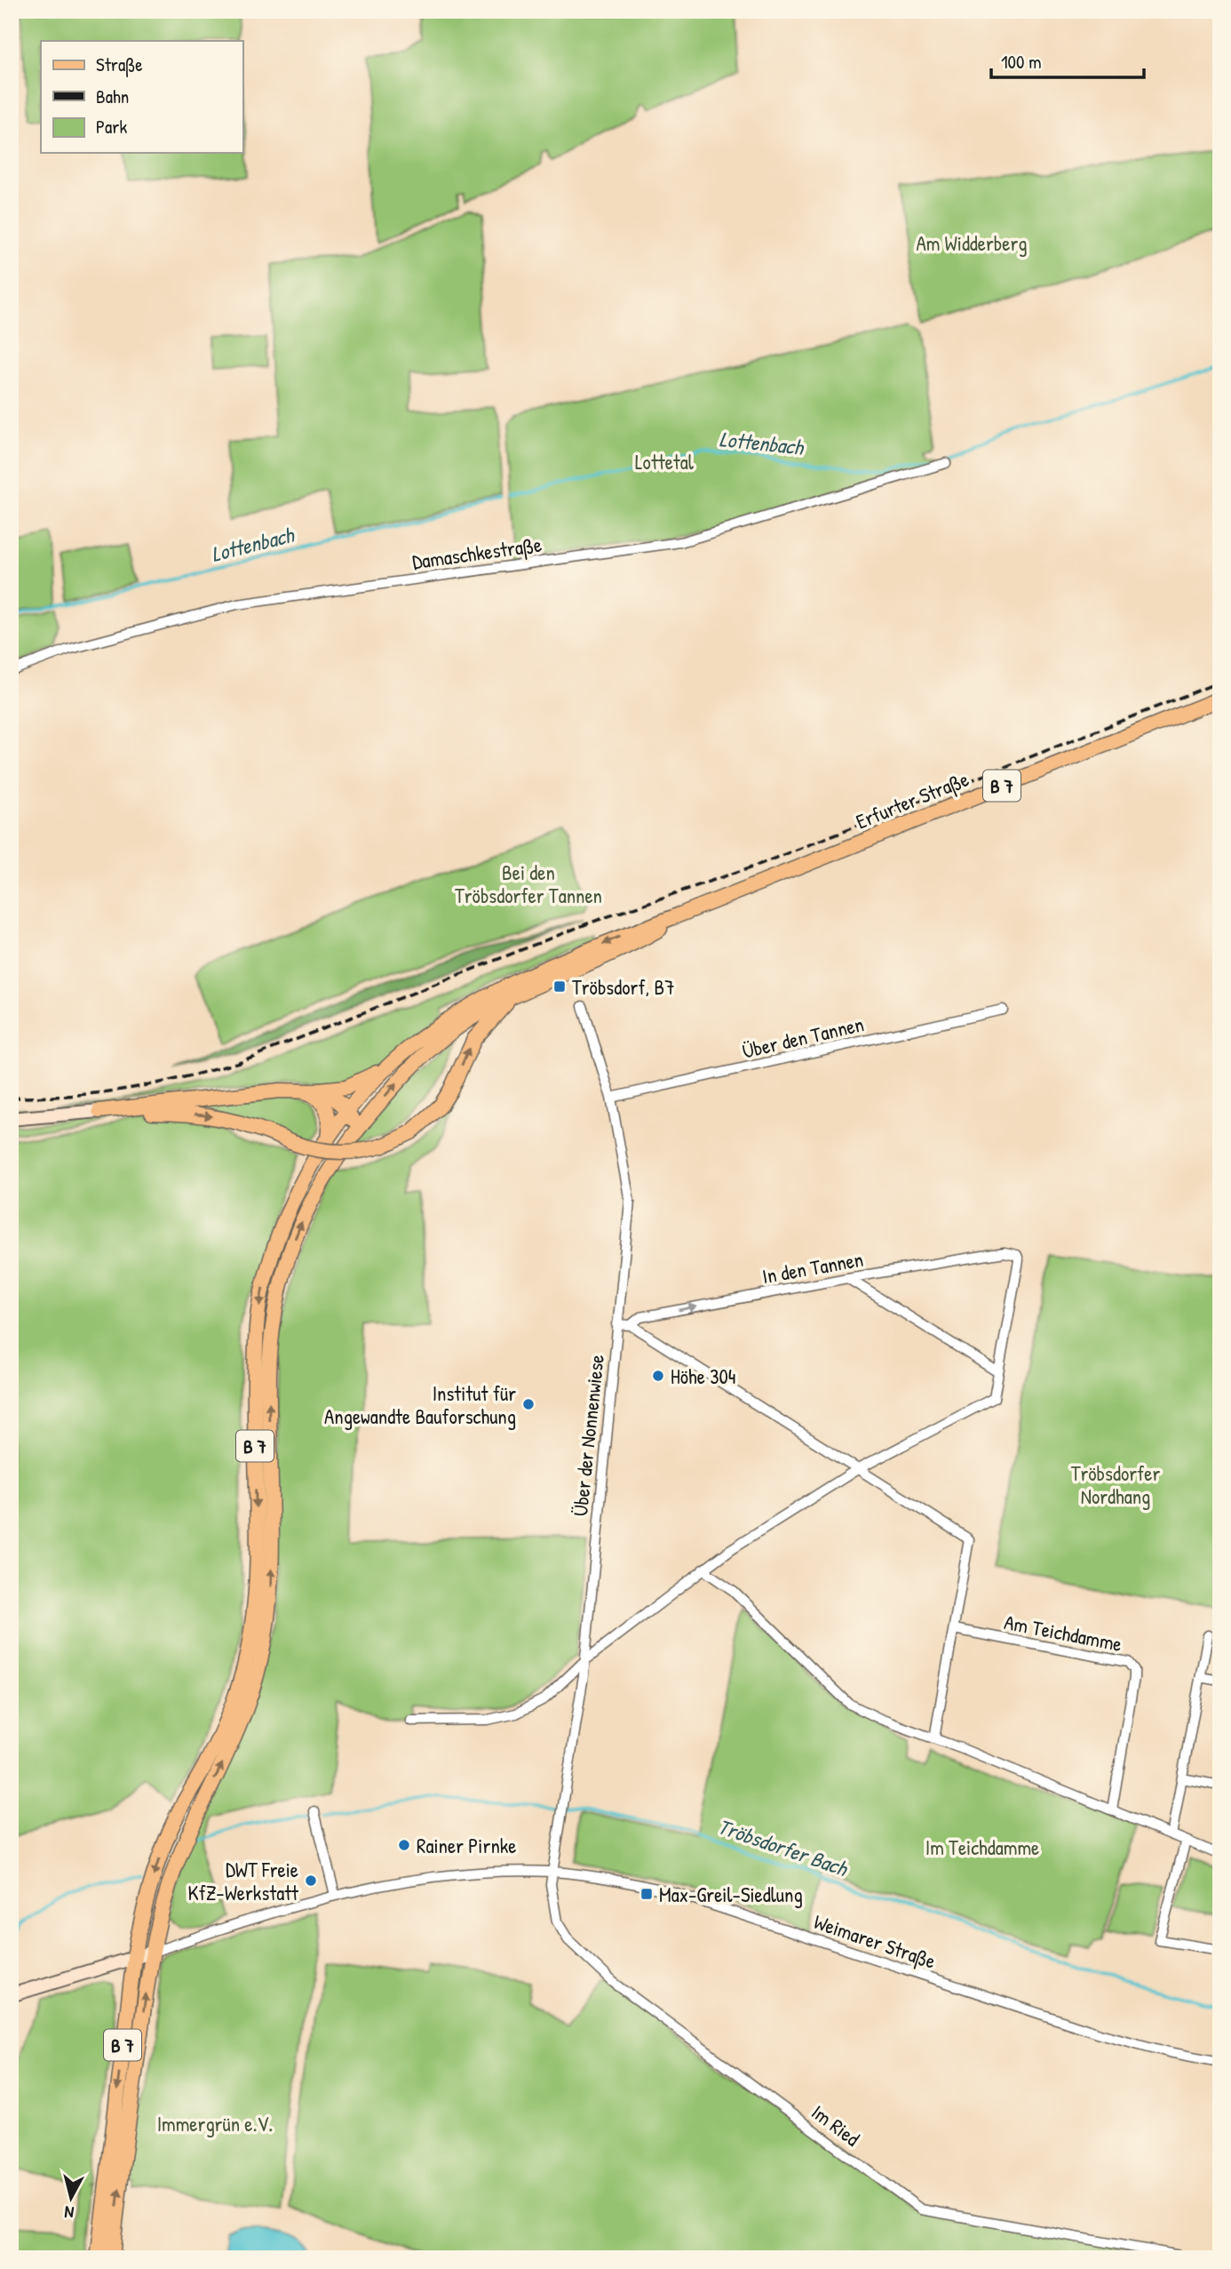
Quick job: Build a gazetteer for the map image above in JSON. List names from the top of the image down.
{
  "streets": {
    "main road": ["B 7", "Erfurter Straße"],
    "street": [
      "Damaschkestraße",
      "Über den Tannen",
      "In den Tannen",
      "Über der Nonnenwiese",
      "Am Teichdamme",
      "Weimarer Straße",
      "Im Ried"
    ]
  },
  "crossings": [
    ["B 7", "Erfurter Straße"],
    ["B 7", "Weimarer Straße"],
    ["Über den Tannen", "Über der Nonnenwiese"],
    ["In den Tannen", "Über der Nonnenwiese"],
    ["Über der Nonnenwiese", "Weimarer Straße"],
    ["Über der Nonnenwiese", "Im Ried"],
    ["Weimarer Straße", "Im Ried"]
  ],
  "one_way": ["In den Tannen"],
  "water": ["Lottenbach", "Tröbsdorfer Bach"],
  "parks": [
    "Am Widderberg",
    "Lottetal",
    "Bei den Tröbsdorfer Tannen",
    "Tröbsdorfer Nordhang",
    "Im Teichdamme",
    "Immergrün e.V."
  ],
  "places": {
    "transit": ["Tröbsdorf, B7", "Max-Greil-Siedlung"],
    "other": [
      "Höhe 304",
      "Institut für Angewandte Bauforschung",
      "Rainer Pirnke",
      "DWT Freie KfZ-Werkstatt"
    ]
  },
  "legend": ["Straße", "Bahn", "Park"],
  "scale_bar": "100 m",
  "north": "bottom"
}
